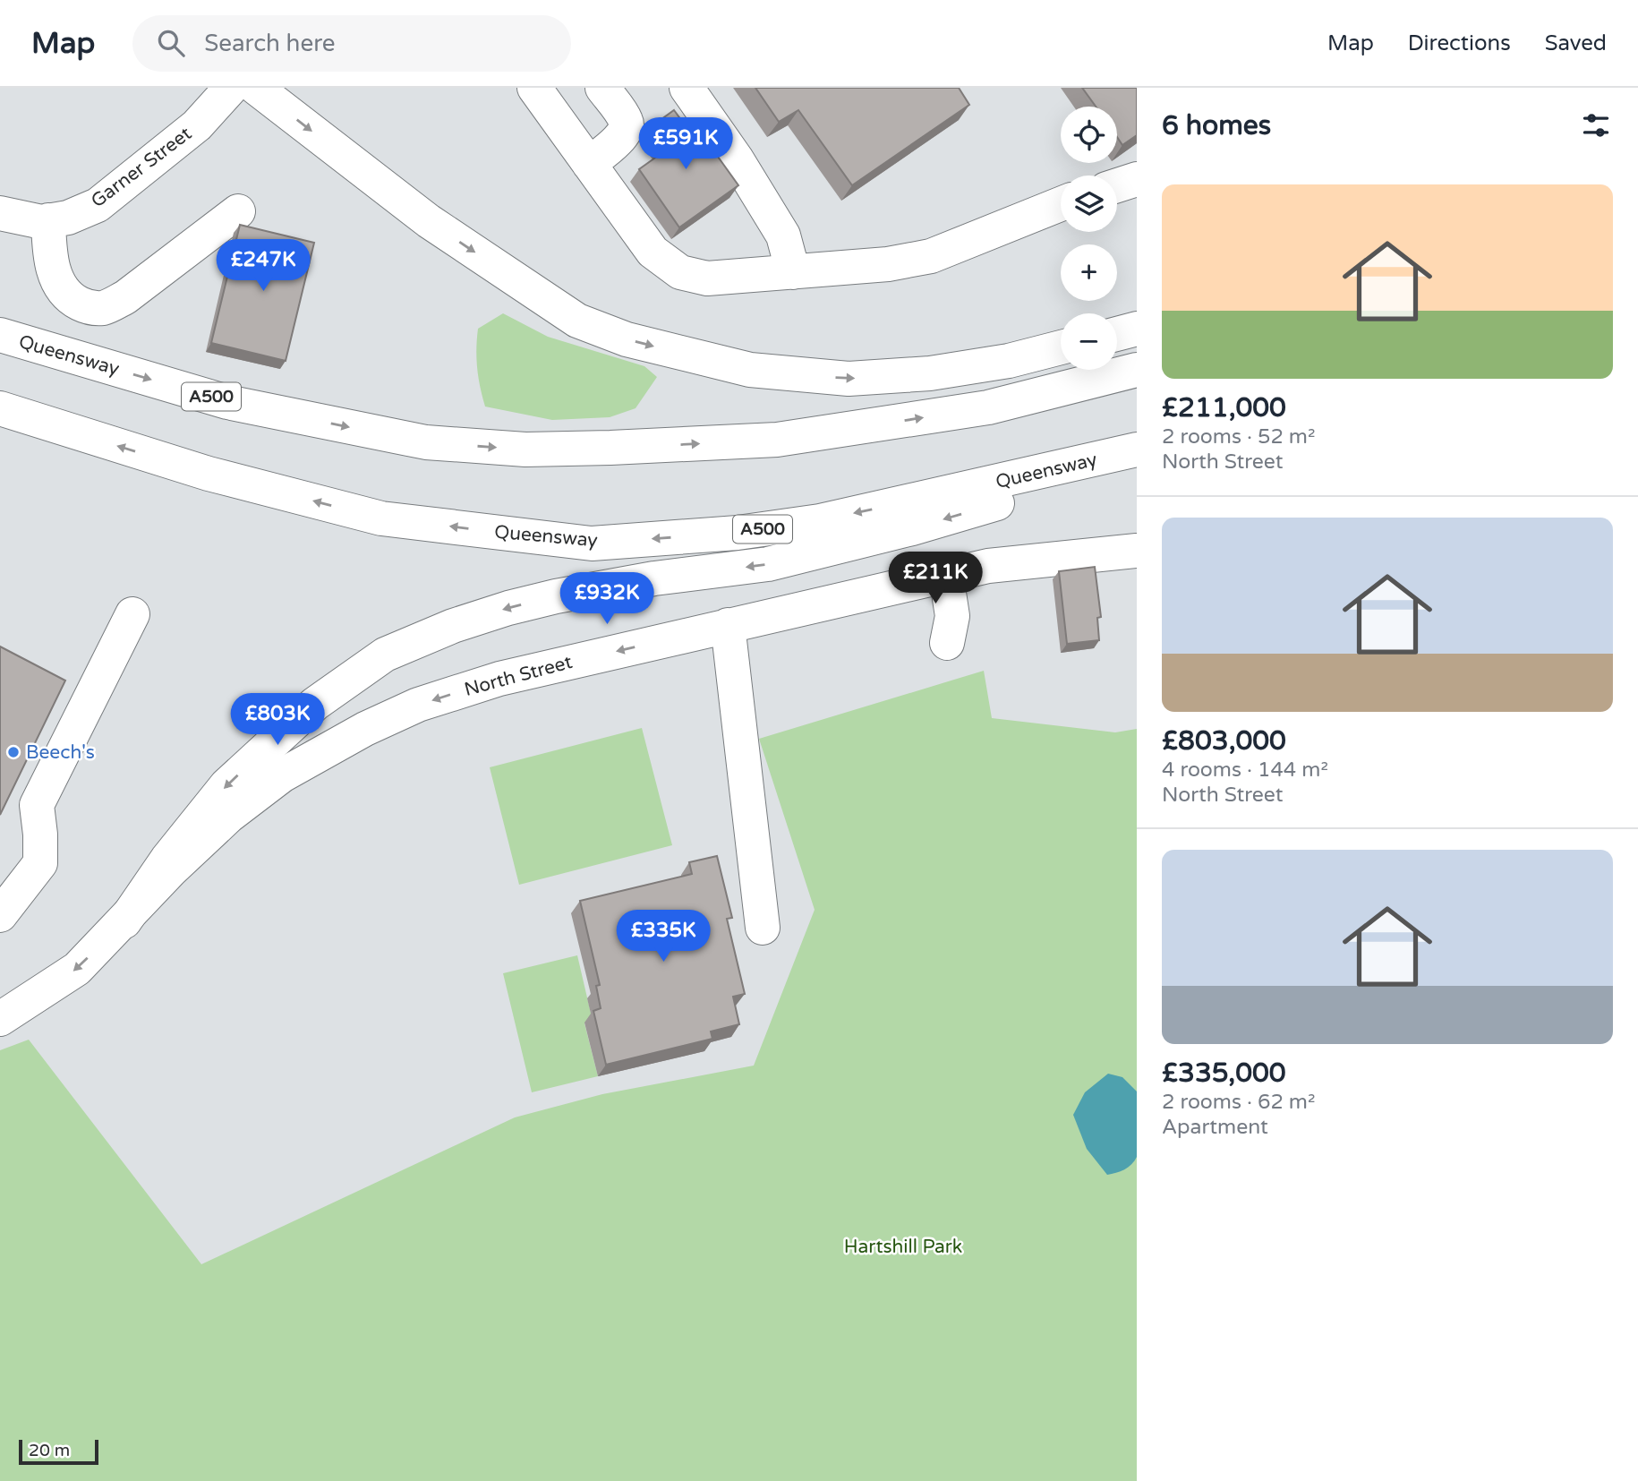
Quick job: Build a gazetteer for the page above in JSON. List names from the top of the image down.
{
  "streets": {
    "main road": [
      "Garner Street",
      "Queensway",
      "A500",
      "North Street"
    ]
  },
  "parks": ["Hartshill Park"],
  "places": ["Beech's"],
  "scale_bar": "20 m",
  "page": {
    "header": "Map",
    "search": "Search here",
    "nav": ["Map", "Directions", "Saved"],
    "heading": "6 homes",
    "map_buttons": ["+", "−"],
    "price": [
      "£591K",
      "£247K",
      "£211K",
      "£932K",
      "£803K",
      "£335K"
    ],
    "list": [
      {
        "name": "£211,000",
        "note": "2 rooms · 52 m² · North Street"
      },
      {
        "name": "£803,000",
        "note": "4 rooms · 144 m² · North Street"
      },
      {
        "name": "£335,000",
        "note": "2 rooms · 62 m² · Apartment"
      }
    ],
    "scale": "20 m"
  }
}
